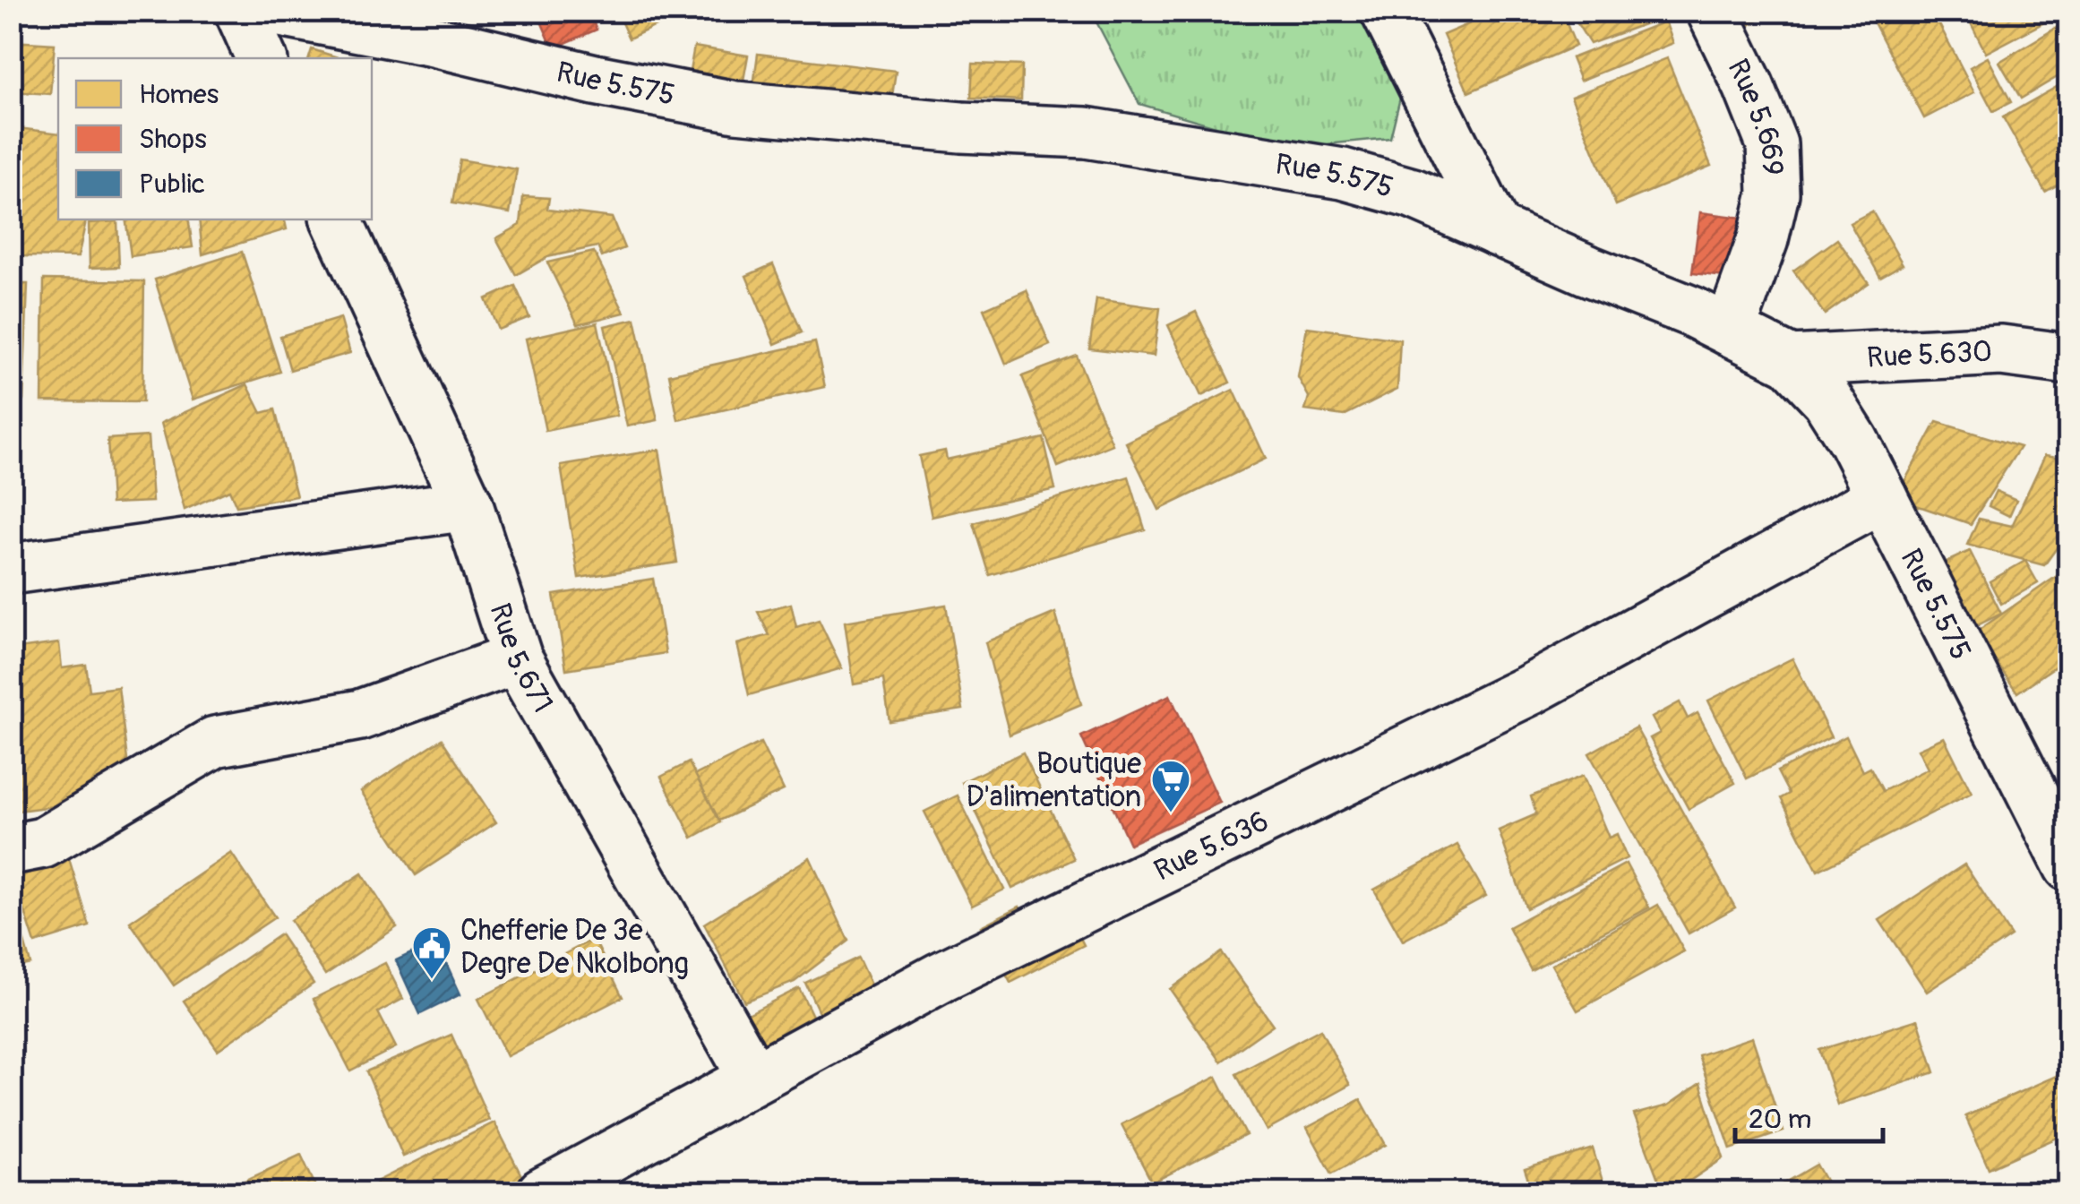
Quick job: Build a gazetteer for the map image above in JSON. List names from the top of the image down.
{
  "streets": {
    "street": [
      "Rue 5.575",
      "Rue 5.669",
      "Rue 5.630",
      "Rue 5.671",
      "Rue 5.636"
    ]
  },
  "crossings": [
    ["Rue 5.575", "Rue 5.669"],
    ["Rue 5.575", "Rue 5.630"],
    ["Rue 5.575", "Rue 5.636"],
    ["Rue 5.671", "Rue 5.636"]
  ],
  "places": {
    "supermarket": ["Boutique D'alimentation"],
    "public building": ["Chefferie De 3e Degre De Nkolbong"]
  },
  "legend": ["Homes", "Shops", "Public"],
  "scale_bar": "20 m"
}
